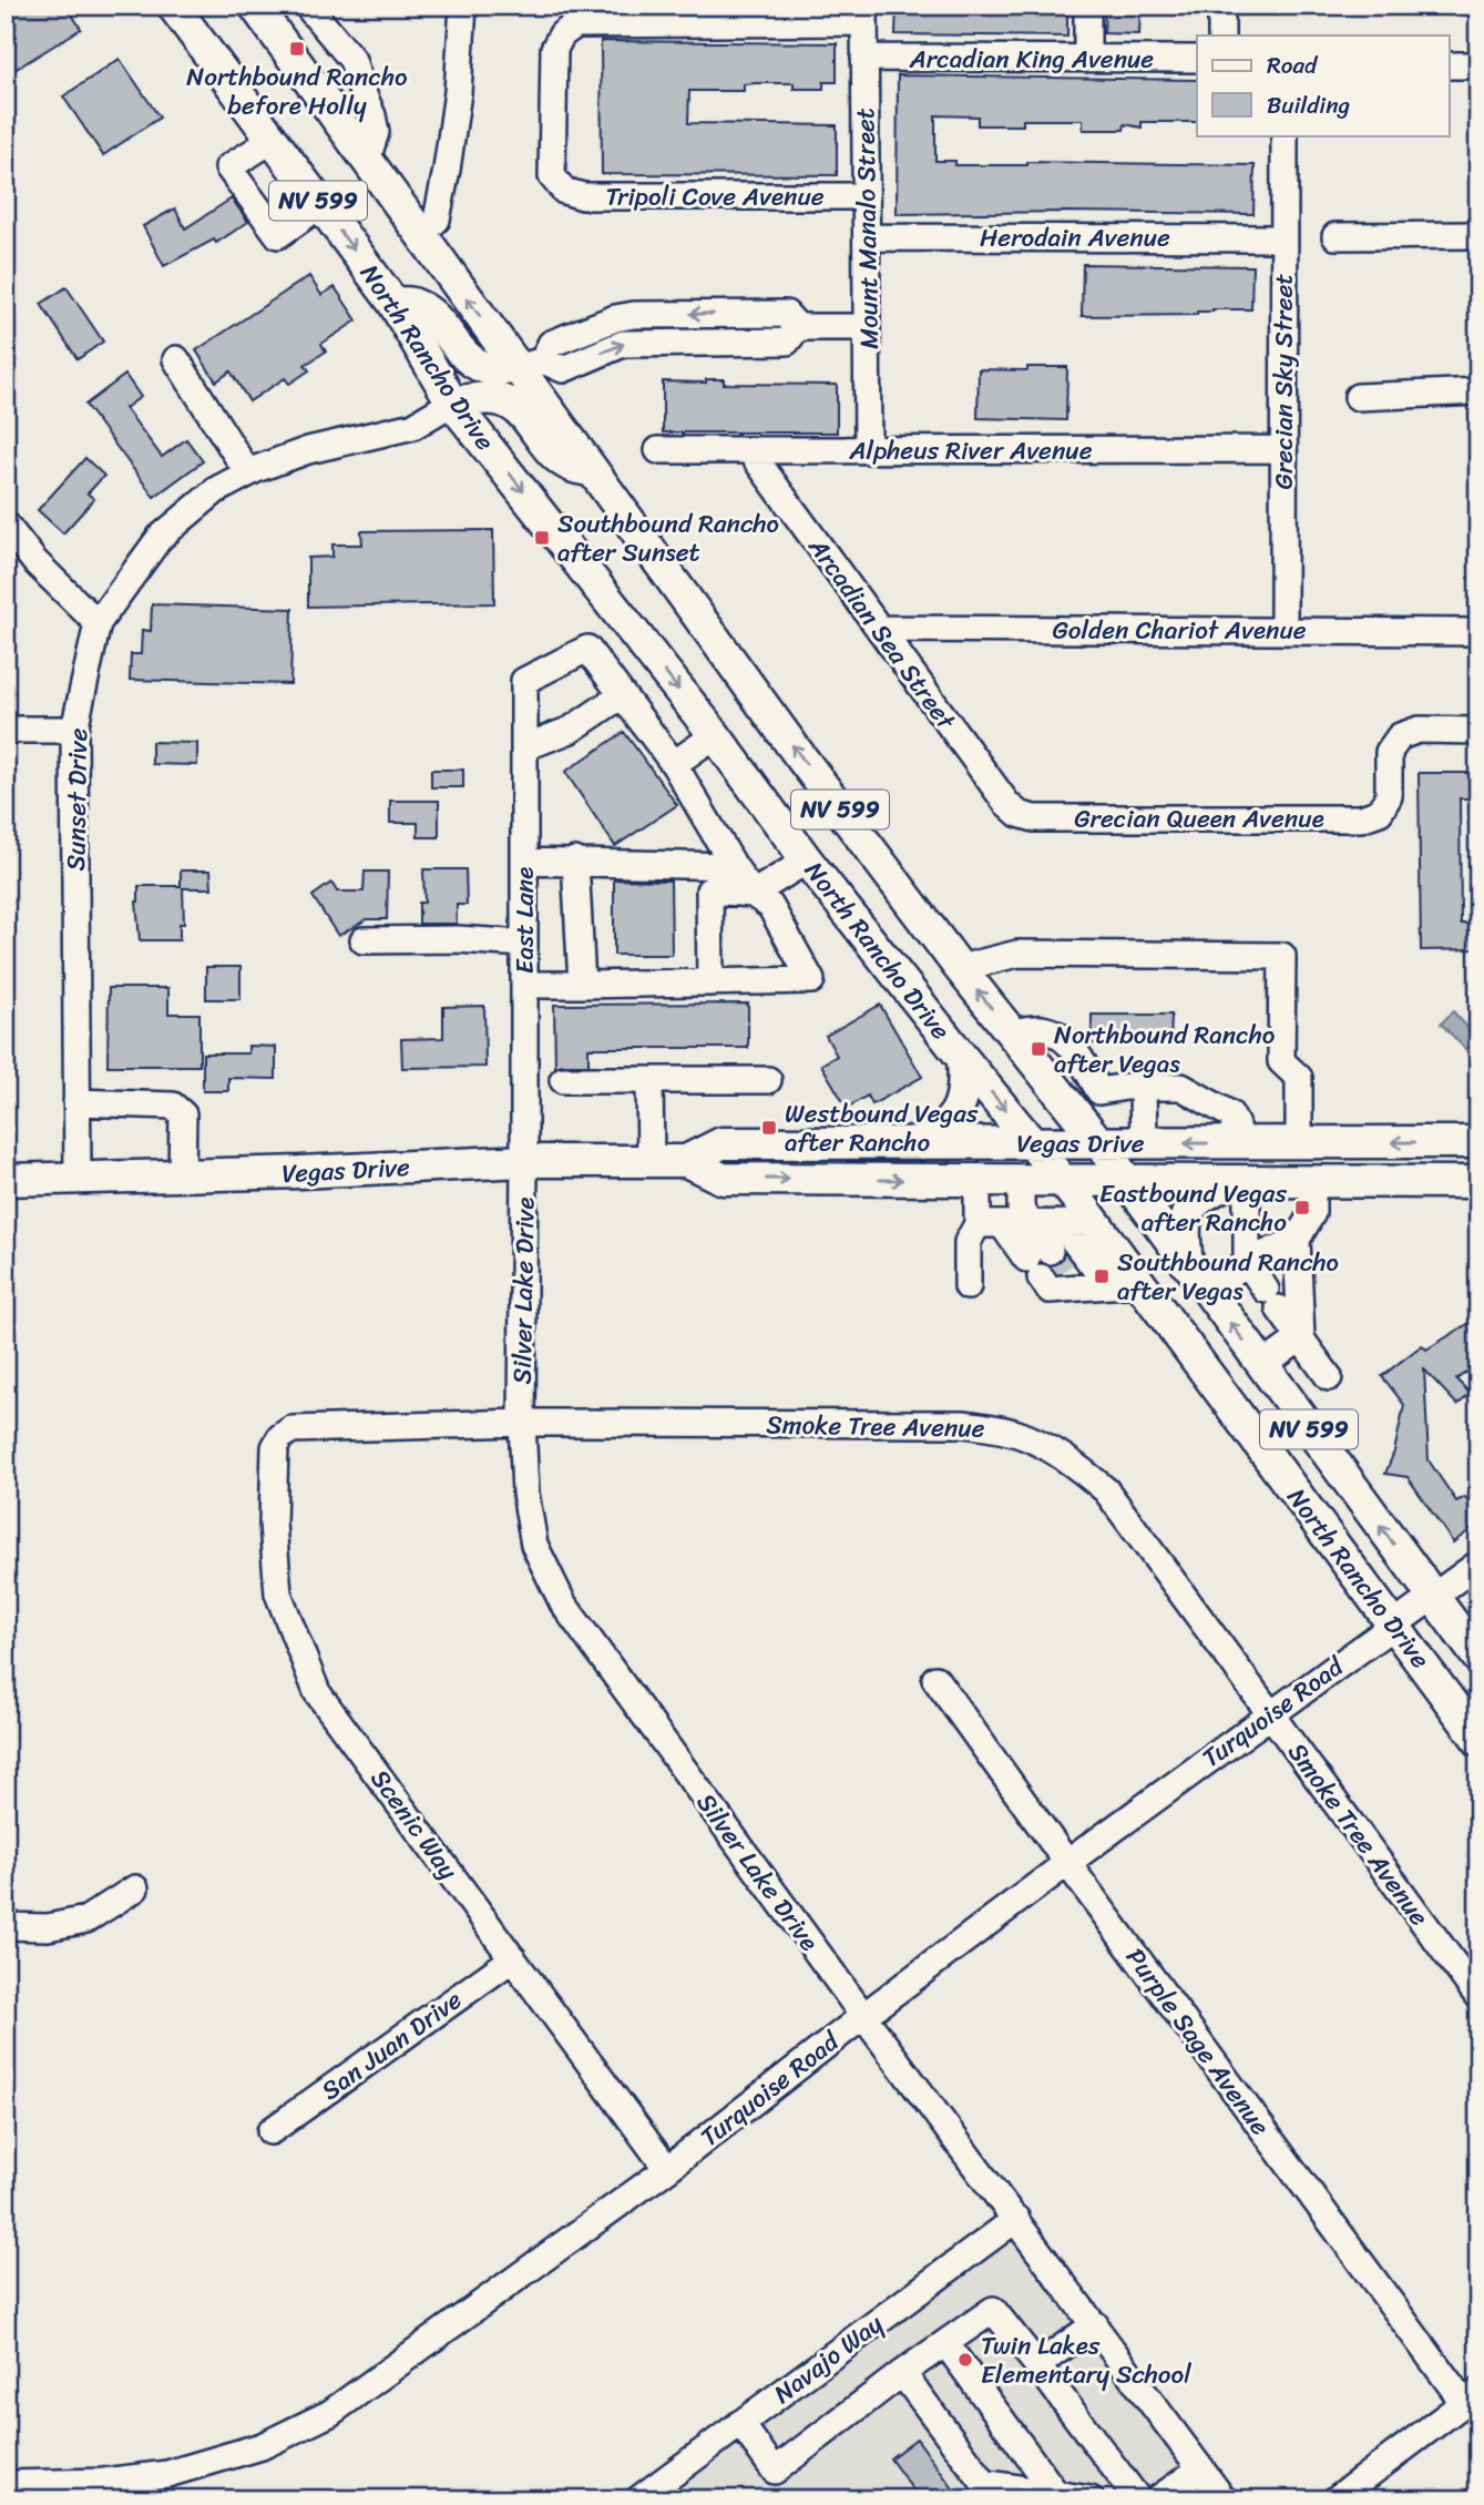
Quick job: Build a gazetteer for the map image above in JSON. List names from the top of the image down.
{
  "streets": {
    "main road": ["NV 599", "North Rancho Drive", "Vegas Drive"],
    "street": [
      "Arcadian King Avenue",
      "Tripoli Cove Avenue",
      "Mount Manalo Street",
      "Herodain Avenue",
      "Grecian Sky Street",
      "Alpheus River Avenue",
      "Golden Chariot Avenue",
      "Arcadian Sea Street",
      "Sunset Drive",
      "Grecian Queen Avenue",
      "East Lane",
      "Silver Lake Drive",
      "Smoke Tree Avenue",
      "Turquoise Road",
      "Scenic Way",
      "Purple Sage Avenue",
      "San Juan Drive",
      "Navajo Way"
    ]
  },
  "crossings": [
    ["Arcadian King Avenue", "Mount Manalo Street"],
    ["Tripoli Cove Avenue", "Mount Manalo Street"],
    ["Mount Manalo Street", "Herodain Avenue"],
    ["Mount Manalo Street", "Alpheus River Avenue"],
    ["Herodain Avenue", "Grecian Sky Street"],
    ["North Rancho Drive", "Sunset Drive"],
    ["North Rancho Drive", "Vegas Drive"],
    ["North Rancho Drive", "Turquoise Road"],
    ["Grecian Sky Street", "Alpheus River Avenue"],
    ["Grecian Sky Street", "Golden Chariot Avenue"],
    ["Alpheus River Avenue", "Arcadian Sea Street"],
    ["Golden Chariot Avenue", "Arcadian Sea Street"],
    ["Arcadian Sea Street", "Grecian Queen Avenue"],
    ["Sunset Drive", "Vegas Drive"],
    ["East Lane", "Vegas Drive"],
    ["East Lane", "Silver Lake Drive"],
    ["Vegas Drive", "Silver Lake Drive"],
    ["Silver Lake Drive", "Smoke Tree Avenue"],
    ["Silver Lake Drive", "Turquoise Road"],
    ["Silver Lake Drive", "Navajo Way"],
    ["Smoke Tree Avenue", "Turquoise Road"],
    ["Smoke Tree Avenue", "Scenic Way"],
    ["Turquoise Road", "Scenic Way"],
    ["Turquoise Road", "Purple Sage Avenue"],
    ["Scenic Way", "San Juan Drive"]
  ],
  "places": {
    "transit": [
      "Northbound Rancho before Holly",
      "Southbound Rancho after Sunset",
      "Northbound Rancho after Vegas",
      "Westbound Vegas after Rancho",
      "Eastbound Vegas after Rancho",
      "Southbound Rancho after Vegas"
    ],
    "other": ["Twin Lakes Elementary School"]
  },
  "legend": ["Road", "Building"]
}
